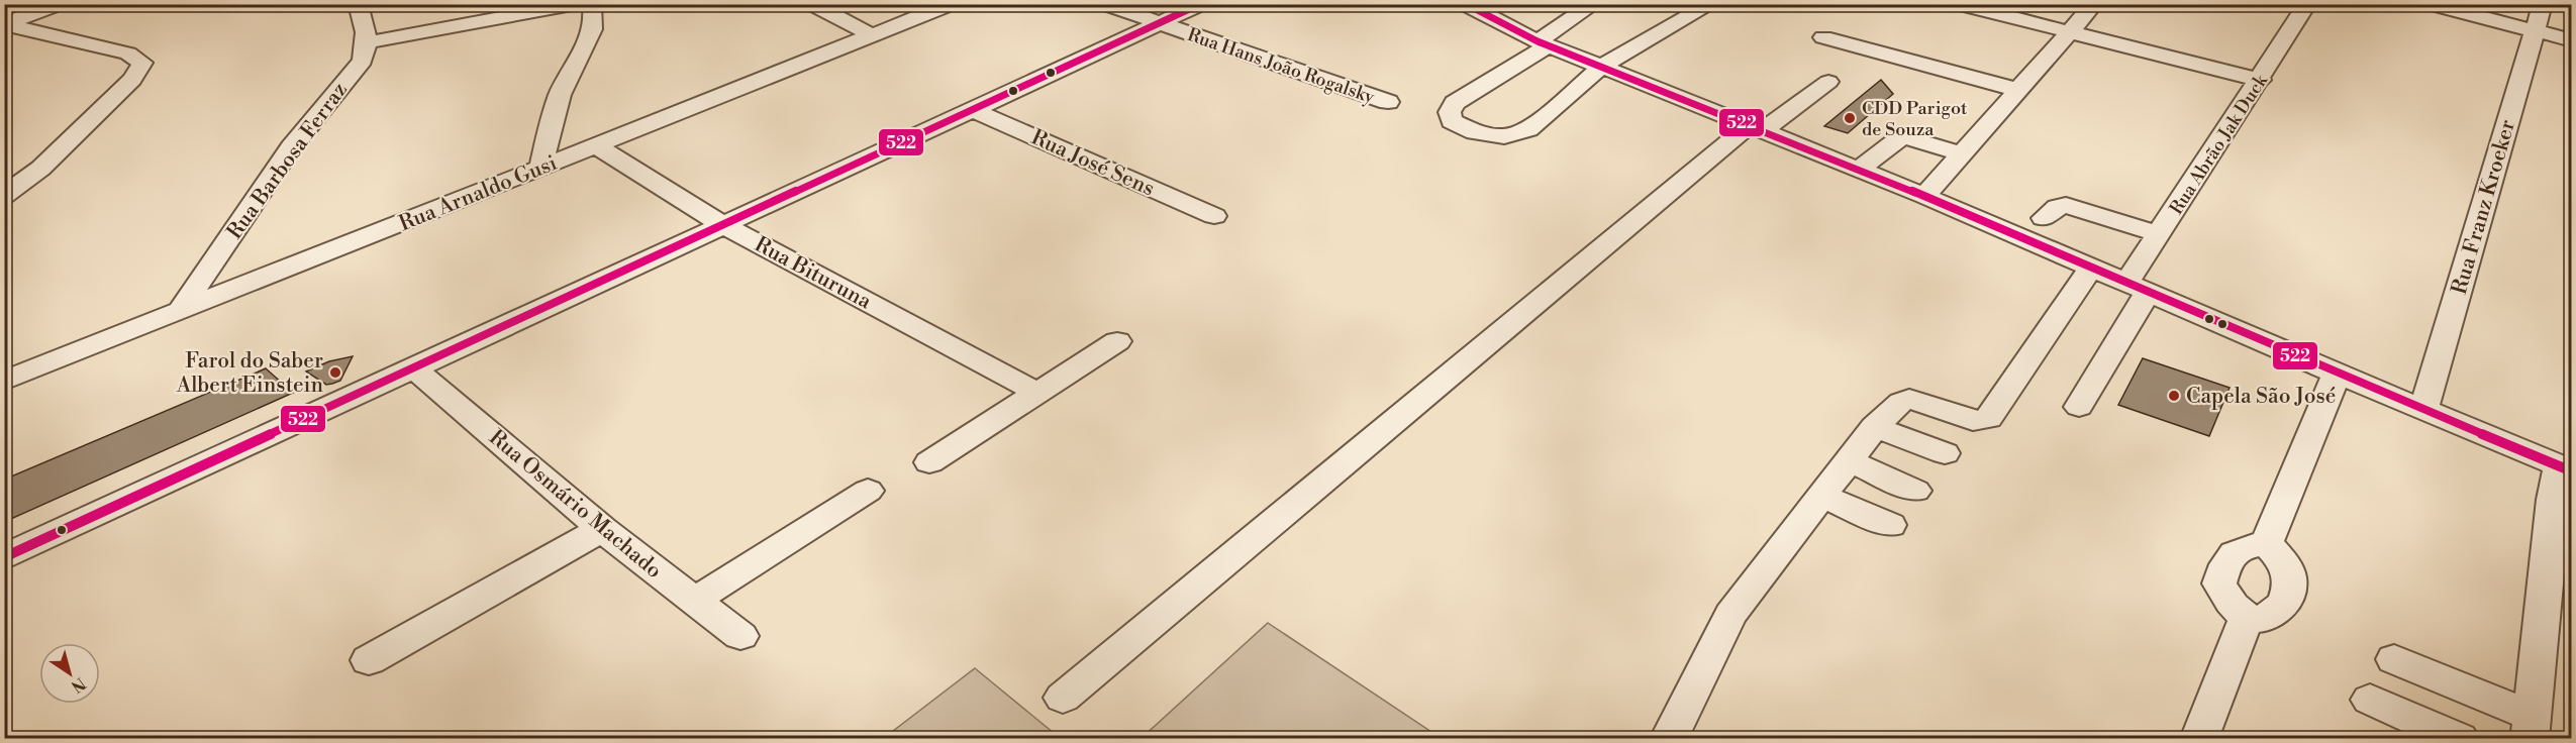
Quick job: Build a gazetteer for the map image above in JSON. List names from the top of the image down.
{
  "streets": {
    "street": [
      "Rua Hans João Rogalsky",
      "Rua Abrão Jak Duck",
      "Rua Barbosa Ferraz",
      "Rua José Sens",
      "Rua Arnaldo Gusi",
      "Rua Franz Kroeker",
      "Rua Bituruna",
      "Rua Osmário Machado"
    ]
  },
  "crossings": [
    ["Rua Barbosa Ferraz", "Rua Arnaldo Gusi"],
    ["Rua Arnaldo Gusi", "Rua Bituruna"]
  ],
  "places": ["CDD Parigot de Souza", "Farol do Saber Albert Einstein", "Capela São José"],
  "lines": ["transit line 522"],
  "north": "bottom right"
}
